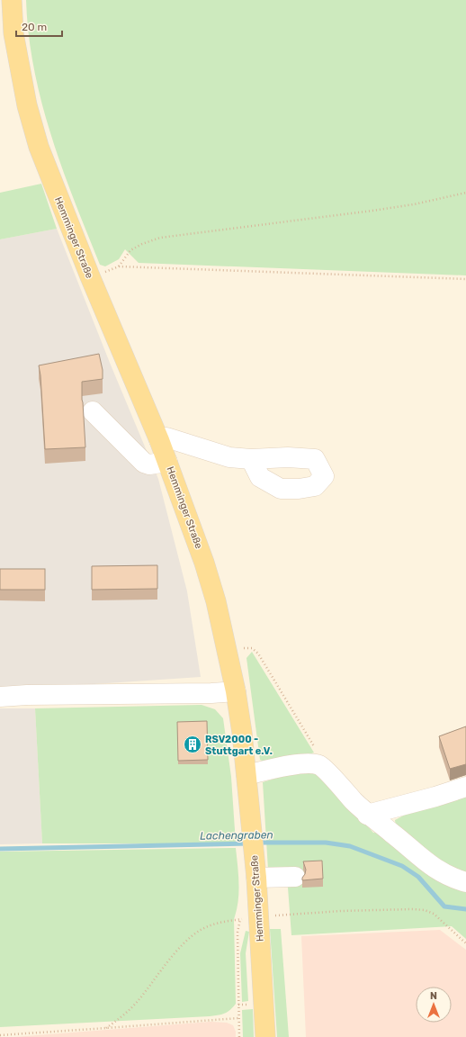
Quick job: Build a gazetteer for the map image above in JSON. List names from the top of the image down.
{
  "streets": {
    "main road": ["Hemminger Straße"]
  },
  "water": ["Lachengraben"],
  "places": {
    "building": ["RSV2000 - Stuttgart e.V."]
  },
  "scale_bar": "20 m",
  "north": "top"
}
